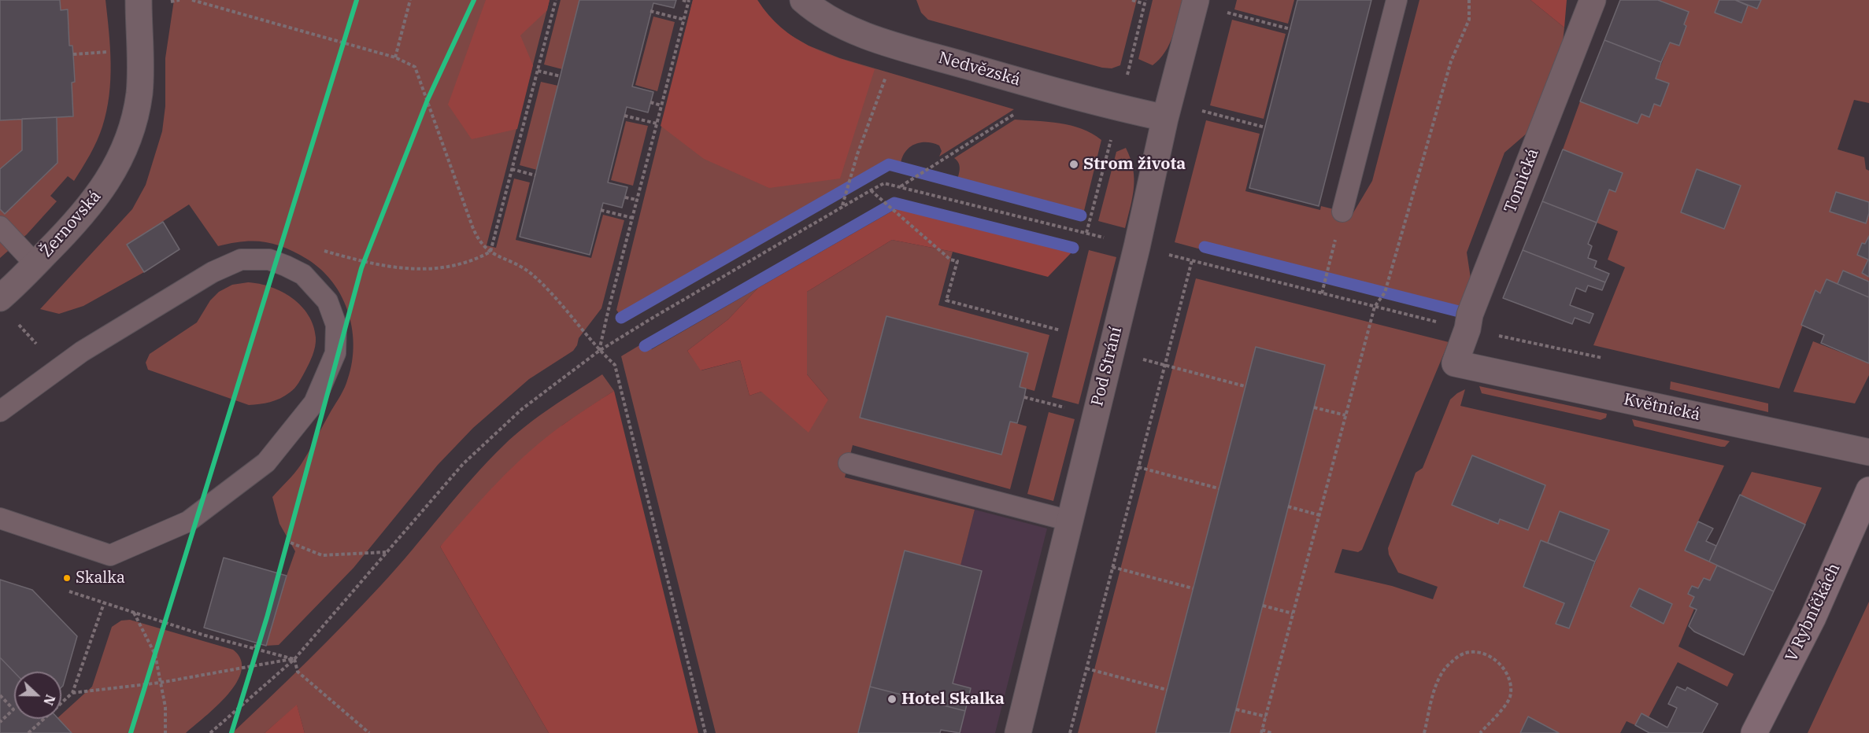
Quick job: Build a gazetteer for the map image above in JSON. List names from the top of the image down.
{
  "streets": {
    "street": [
      "Nedvězská",
      "Tomická",
      "Žernovská",
      "Pod Strání",
      "Květnická",
      "V Rybníčkách"
    ]
  },
  "crossings": [
    ["Nedvězská", "Pod Strání"],
    ["Tomická", "Květnická"]
  ],
  "places": ["Strom života", "Skalka", "Hotel Skalka"],
  "north": "right"
}
